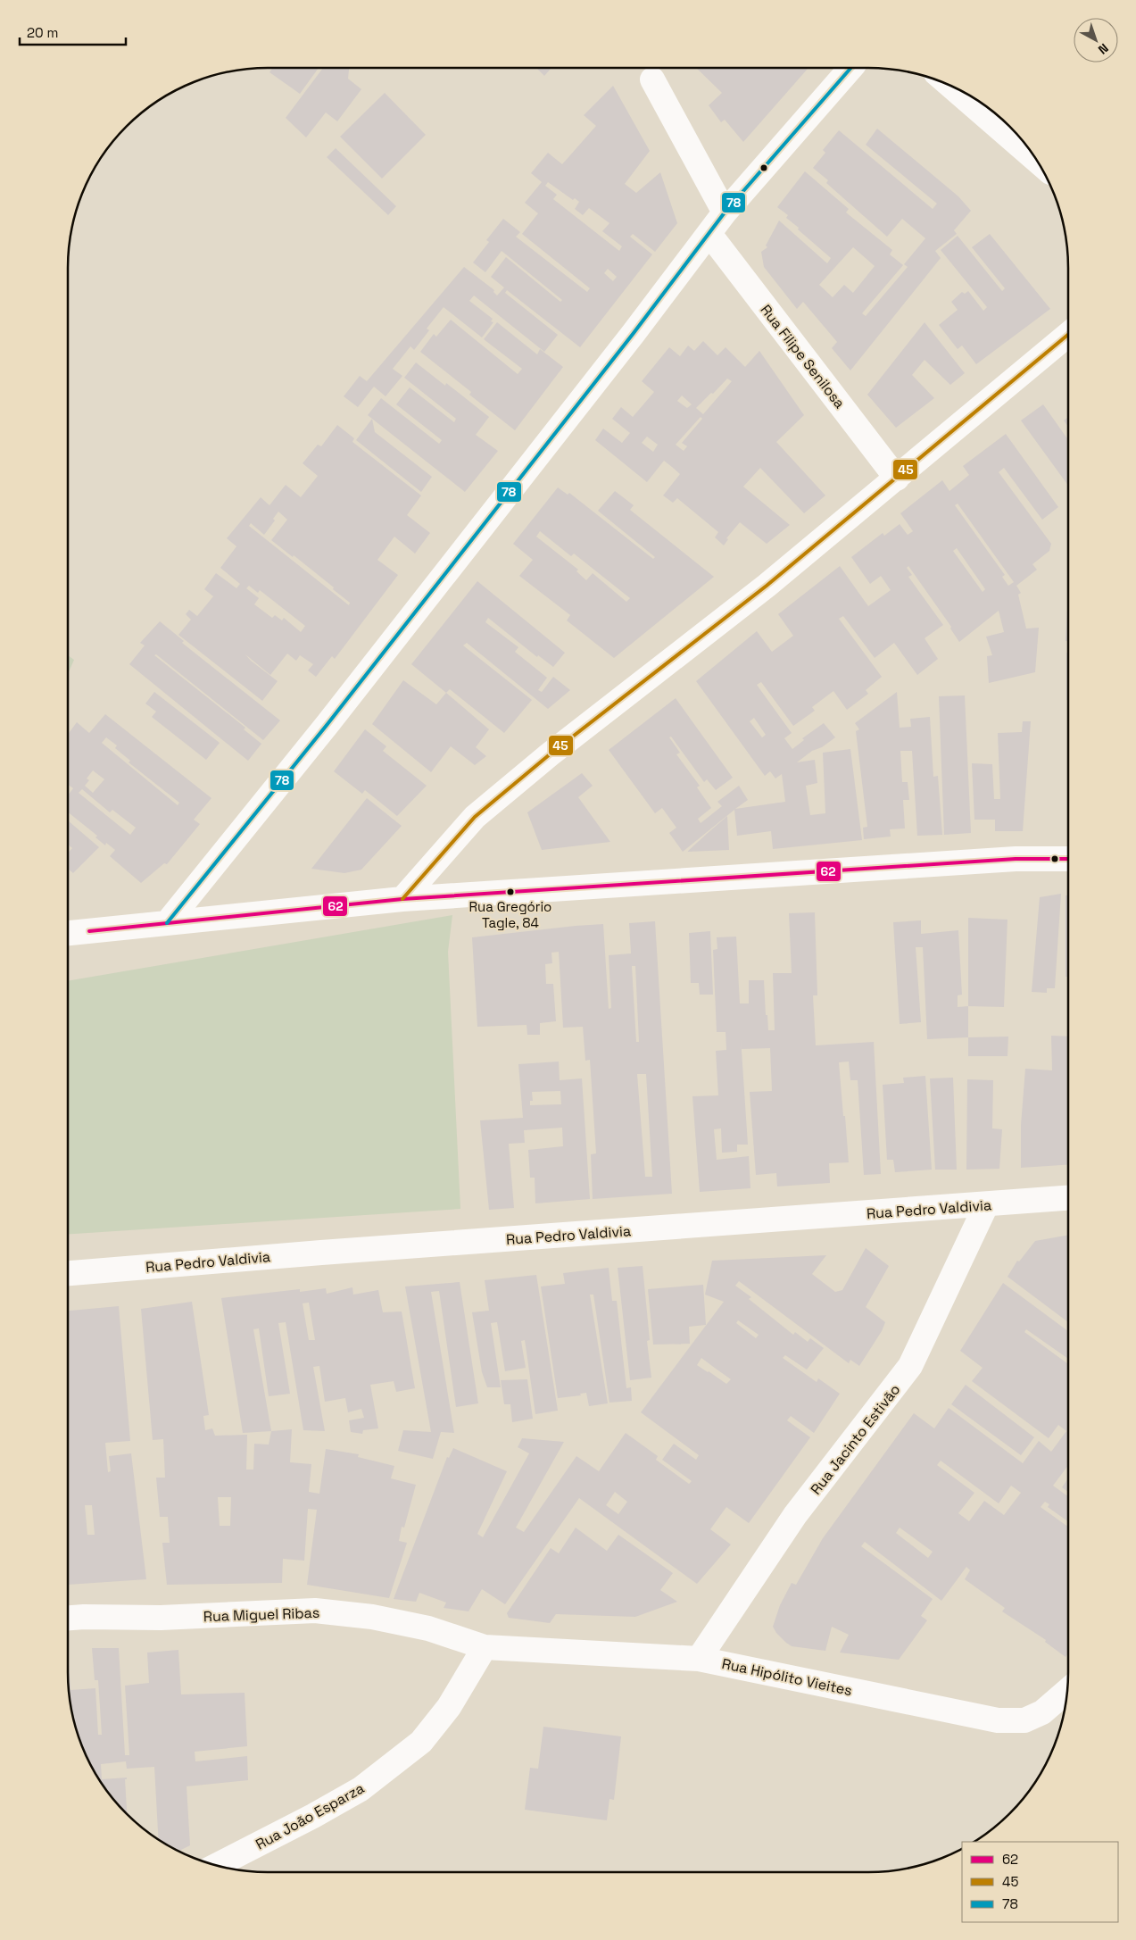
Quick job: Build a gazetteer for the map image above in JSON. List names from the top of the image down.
{
  "streets": {
    "street": [
      "Rua Filipe Senilosa",
      "Rua Pedro Valdivia",
      "Rua Jacinto Estivão",
      "Rua Miguel Ribas",
      "Rua Hipólito Vieites",
      "Rua João Esparza"
    ]
  },
  "crossings": [
    ["Rua Pedro Valdivia", "Rua Jacinto Estivão"],
    ["Rua Jacinto Estivão", "Rua Hipólito Vieites"],
    ["Rua Miguel Ribas", "Rua Hipólito Vieites"],
    ["Rua Miguel Ribas", "Rua João Esparza"],
    ["Rua Hipólito Vieites", "Rua João Esparza"]
  ],
  "places": ["Rua Gregório Tagle, 84"],
  "lines": ["transit line 78", "transit line 45", "transit line 62"],
  "legend": ["62", "45", "78"],
  "scale_bar": "20 m",
  "north": "bottom right"
}
